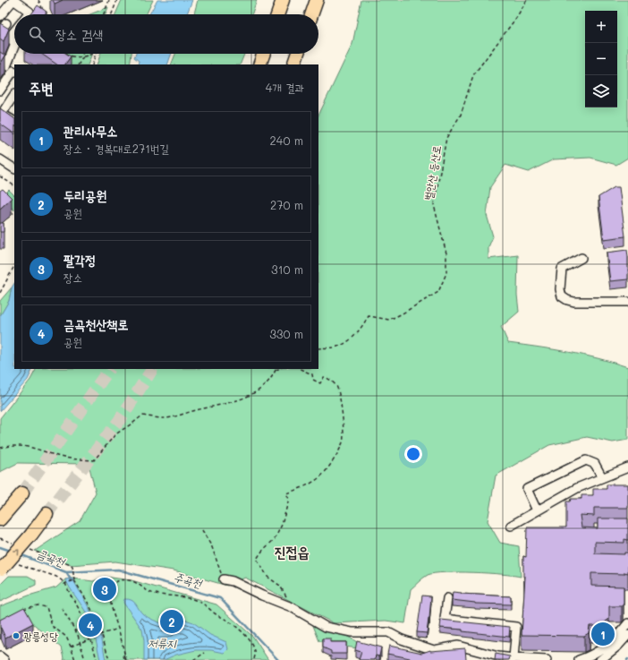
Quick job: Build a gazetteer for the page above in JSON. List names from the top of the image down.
{
  "streets": {
    "path": ["벌안산 등산로"]
  },
  "districts": ["진접읍"],
  "water": ["금곡천", "주곡천", "저류지"],
  "places": ["광릉성당"],
  "page": {
    "map_buttons": ["+", "−"],
    "search": "장소 검색",
    "heading": ["주변", "4개 결과"],
    "list": [
      {
        "mark": "1",
        "name": "관리사무소",
        "note": "장소 · 경복대로271번길",
        "value": "240 m"
      },
      {
        "mark": "2",
        "name": "두리공원",
        "note": "공원",
        "value": "270 m"
      },
      {
        "mark": "3",
        "name": "팔각정",
        "note": "장소",
        "value": "310 m"
      },
      {
        "mark": "4",
        "name": "금곡천산책로",
        "note": "공원",
        "value": "330 m"
      }
    ],
    "pins": [
      "3",
      "2",
      "4",
      "1"
    ]
  }
}
